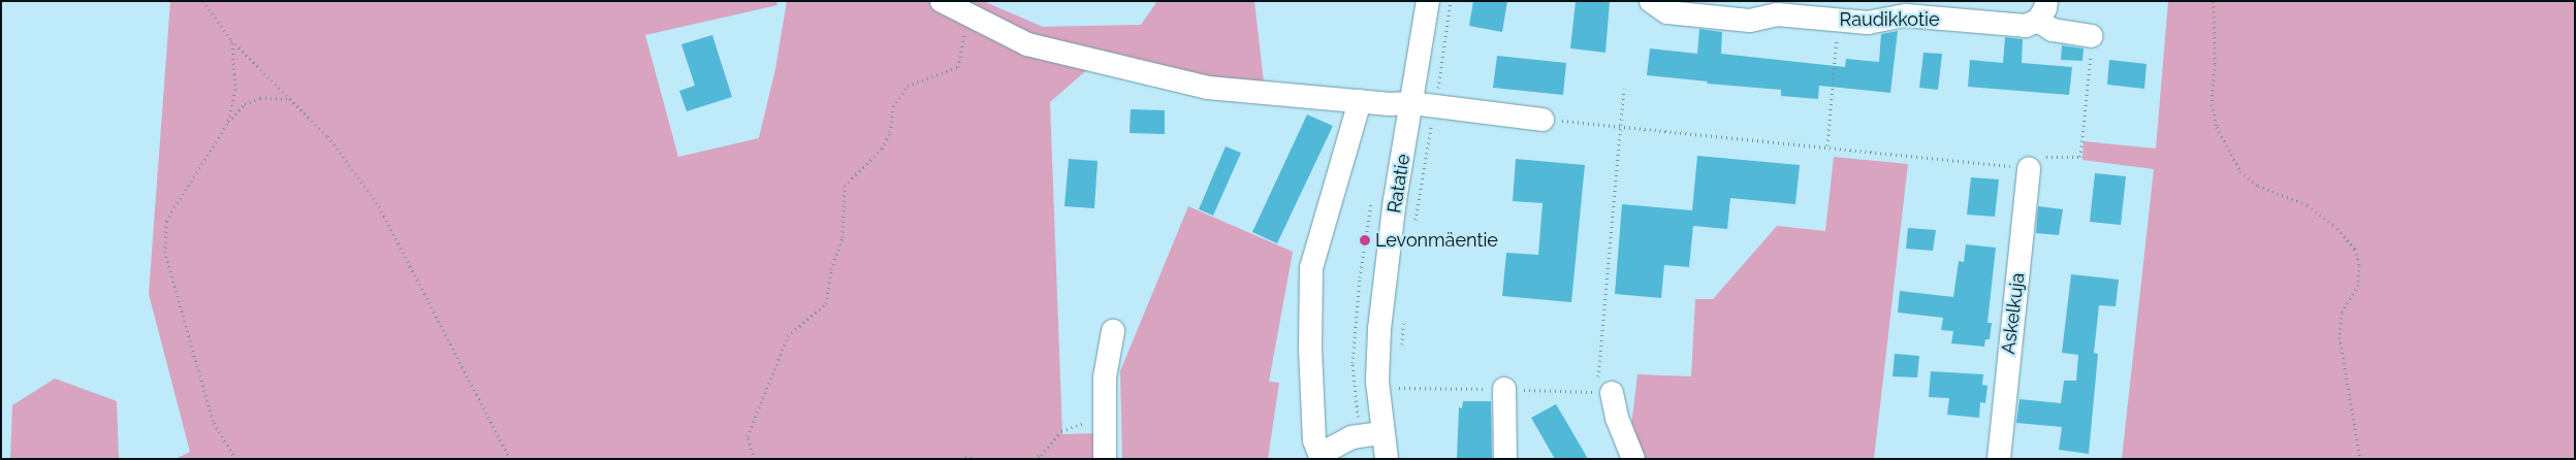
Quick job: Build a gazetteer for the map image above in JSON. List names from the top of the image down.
{
  "streets": {
    "street": ["Raudikkotie", "Ratatie", "Askelkuja"]
  },
  "places": ["Levonmäentie"]
}
